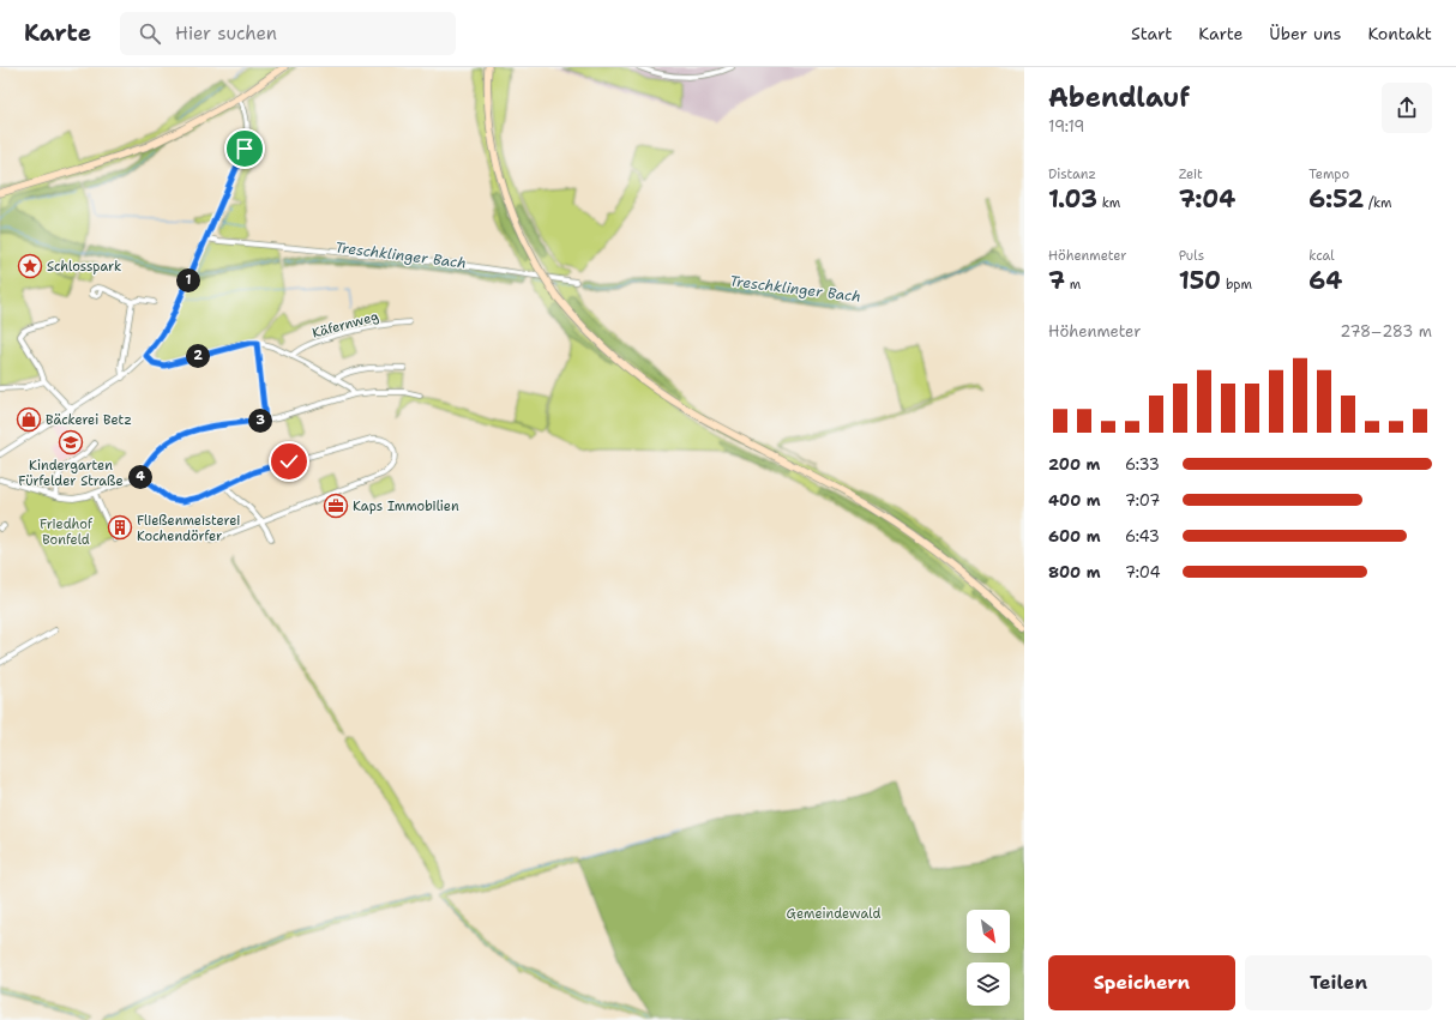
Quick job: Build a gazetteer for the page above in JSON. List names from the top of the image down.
{
  "streets": {
    "street": ["Käfernweg"]
  },
  "water": ["Treschklinger Bach"],
  "parks": ["Friedhof Bonfeld", "Gemeindewald"],
  "places": {
    "place": ["Schlosspark"],
    "shop": ["Bäckerei Betz"],
    "school or university": ["Kindergarten Fürfelder Straße"],
    "office": ["Kaps Immobilien"],
    "building": ["Fließenmeisterei Kochendörfer"]
  },
  "north": "bottom right",
  "page": {
    "header": "Karte",
    "search": "Hier suchen",
    "nav": [
      "Start",
      "Karte",
      "Über uns",
      "Kontakt"
    ],
    "heading": ["Abendlauf", "19:19"],
    "stats": [
      ["Distanz", "1.03 km"],
      ["Zeit", "7:04"],
      ["Tempo", "6:52 /km"],
      ["Höhenmeter", "7 m"],
      ["Puls", "150 bpm"],
      ["kcal", "64"]
    ],
    "pins": [
      "1",
      "2",
      "3",
      "4"
    ],
    "chart": ["Höhenmeter", "278–283 m"],
    "list": [
      {
        "name": "200 m",
        "note": "6:33"
      },
      {
        "name": "400 m",
        "note": "7:07"
      },
      {
        "name": "600 m",
        "note": "6:43"
      },
      {
        "name": "800 m",
        "note": "7:04"
      }
    ],
    "buttons": ["Speichern", "Teilen"]
  }
}
